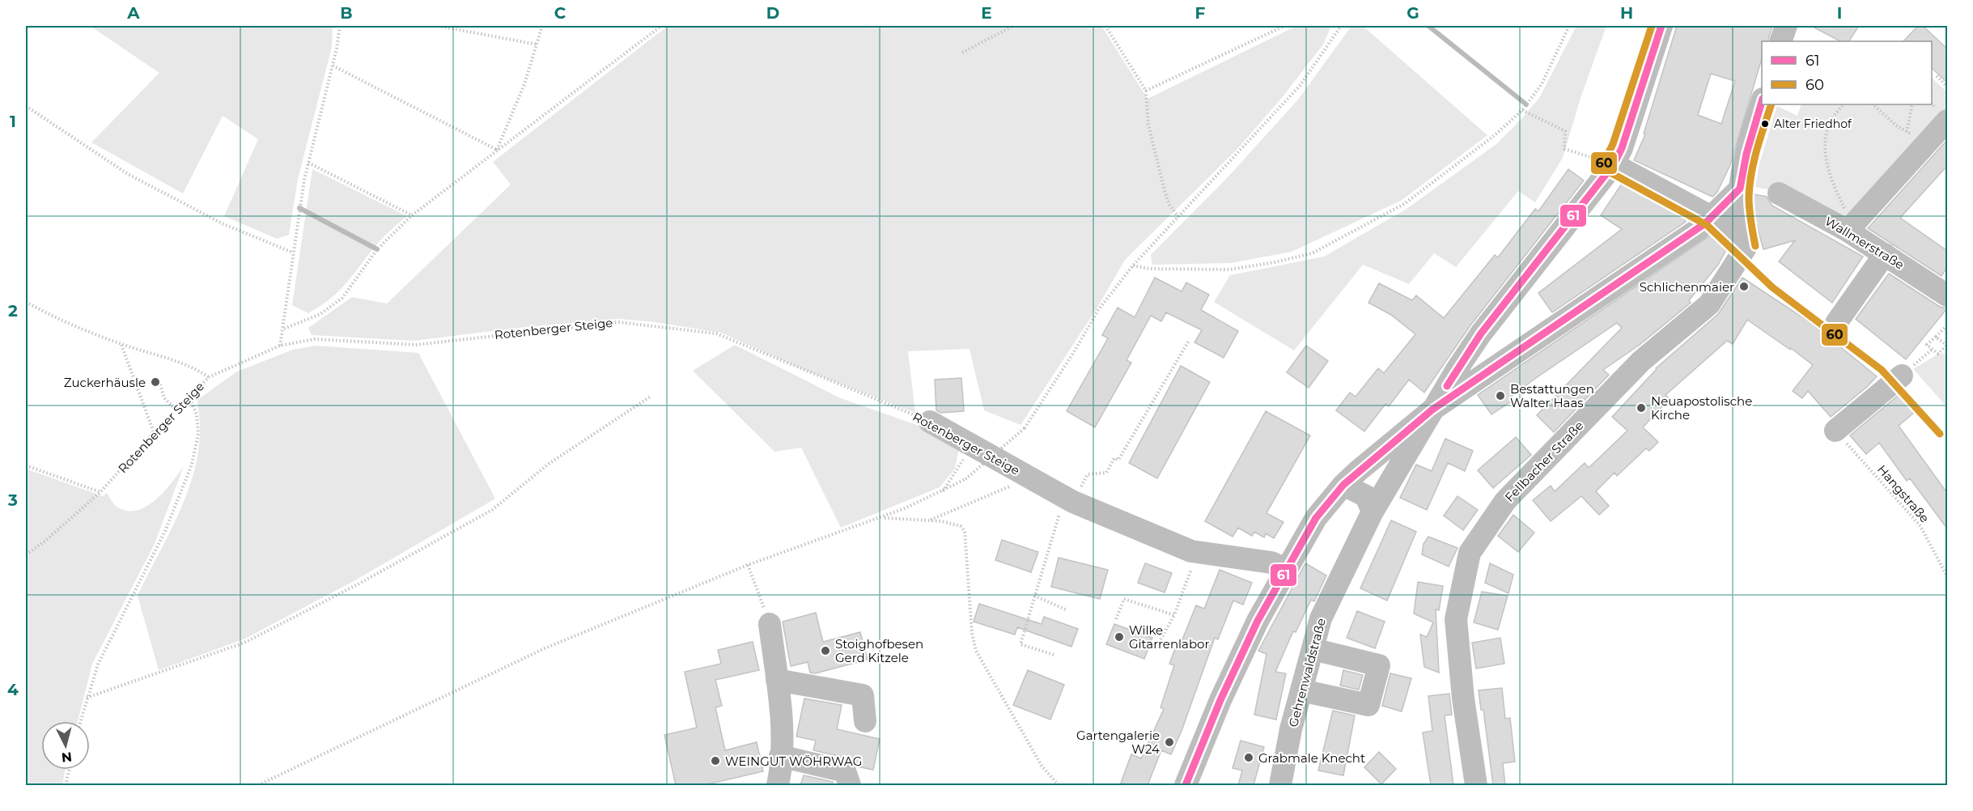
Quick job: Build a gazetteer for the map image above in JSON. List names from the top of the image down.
{
  "streets": {
    "street": [
      "Wallmerstraße",
      "Rotenberger Steige",
      "Fellbacher Straße",
      "Gehrenwaldstraße"
    ],
    "path": ["Hangstraße"]
  },
  "places": [
    "Alter Friedhof",
    "Schlichenmaier",
    "Zuckerhäusle",
    "Bestattungen Walter Haas",
    "Neuapostolische Kirche",
    "Wilke Gitarrenlabor",
    "Stoighofbesen Gerd Kitzele",
    "Gartengalerie W24",
    "Grabmale Knecht",
    "WEINGUT WÖHRWAG"
  ],
  "lines": ["transit line 61", "transit line 60"],
  "legend": ["61", "60"],
  "north": "bottom",
  "grid": {
    "columns": [
      "A",
      "B",
      "C",
      "D",
      "E",
      "F",
      "G",
      "H",
      "I"
    ],
    "rows": [
      "1",
      "2",
      "3",
      "4"
    ]
  }
}
